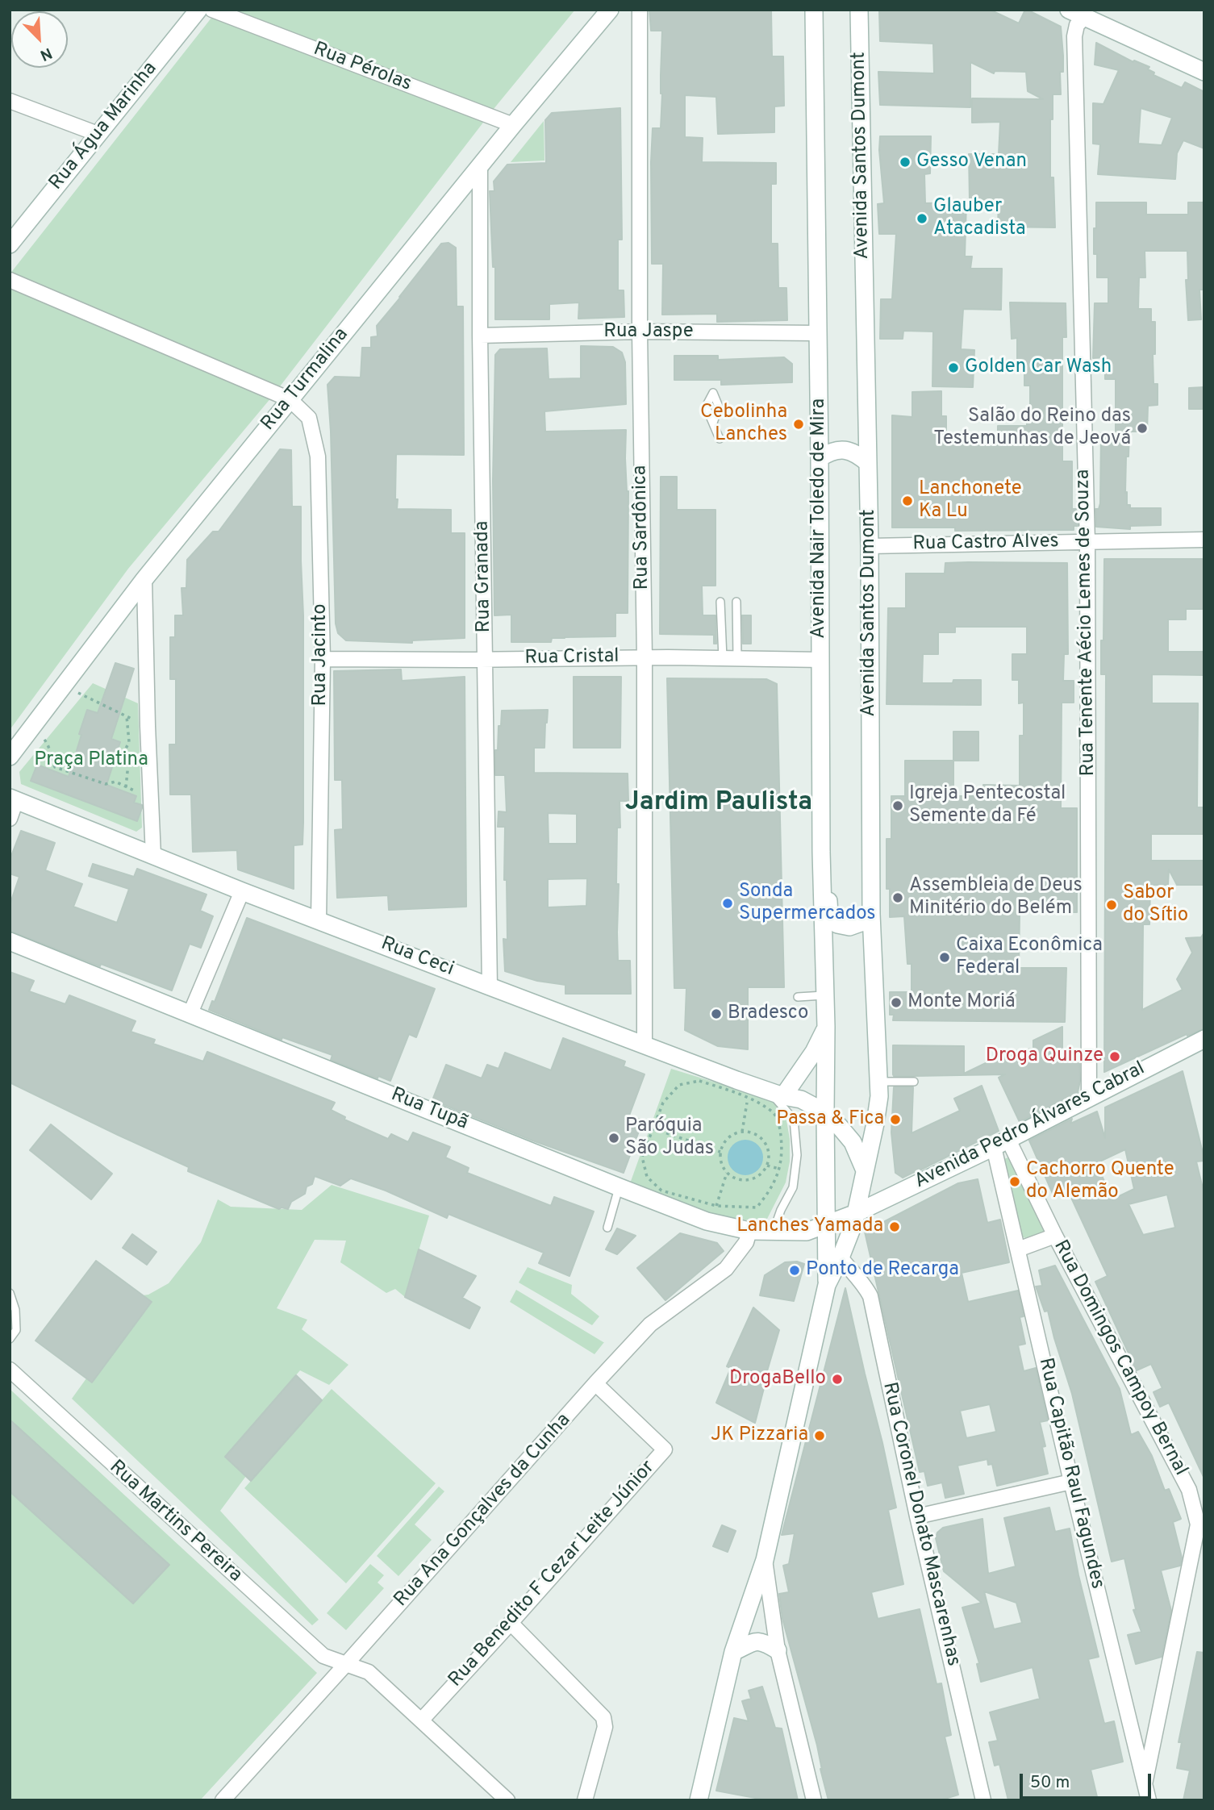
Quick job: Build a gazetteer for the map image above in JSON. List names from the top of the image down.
{
  "streets": {
    "main road": [
      "Rua Água Marinha",
      "Avenida Santos Dumont",
      "Rua Turmalina",
      "Avenida Nair Toledo de Mira",
      "Rua Ceci",
      "Rua Tupã",
      "Avenida Pedro Álvares Cabral"
    ],
    "street": [
      "Rua Pérolas",
      "Rua Jaspe",
      "Rua Sardônica",
      "Rua Castro Alves",
      "Rua Granada",
      "Rua Tenente Aécio Lemes de Souza",
      "Rua Jacinto",
      "Rua Cristal",
      "Rua Domingos Campoy Bernal",
      "Rua Capitão Raul Fagundes",
      "Rua Ana Gonçalves da Cunha",
      "Rua Martins Pereira",
      "Rua Coronel Donato Mascarenhas",
      "Rua Benedito F Cezar Leite Júnior"
    ]
  },
  "crossings": [
    ["Rua Pérolas", "Rua Turmalina"],
    ["Avenida Santos Dumont", "Rua Castro Alves"],
    ["Avenida Santos Dumont", "Rua Tupã"],
    ["Avenida Santos Dumont", "Avenida Pedro Álvares Cabral"],
    ["Avenida Santos Dumont", "Rua Coronel Donato Mascarenhas"],
    ["Rua Jaspe", "Avenida Nair Toledo de Mira"],
    ["Rua Jaspe", "Rua Sardônica"],
    ["Rua Jaspe", "Rua Granada"],
    ["Rua Turmalina", "Rua Granada"],
    ["Rua Turmalina", "Rua Jacinto"],
    ["Avenida Nair Toledo de Mira", "Rua Cristal"],
    ["Rua Sardônica", "Rua Cristal"],
    ["Rua Sardônica", "Rua Ceci"],
    ["Rua Castro Alves", "Rua Tenente Aécio Lemes de Souza"],
    ["Rua Granada", "Rua Cristal"],
    ["Rua Granada", "Rua Ceci"],
    ["Rua Tenente Aécio Lemes de Souza", "Avenida Pedro Álvares Cabral"],
    ["Rua Jacinto", "Rua Cristal"],
    ["Rua Jacinto", "Rua Ceci"],
    ["Rua Tupã", "Avenida Pedro Álvares Cabral"],
    ["Rua Tupã", "Rua Ana Gonçalves da Cunha"],
    ["Avenida Pedro Álvares Cabral", "Rua Domingos Campoy Bernal"],
    ["Avenida Pedro Álvares Cabral", "Rua Capitão Raul Fagundes"],
    ["Rua Domingos Campoy Bernal", "Rua Capitão Raul Fagundes"],
    ["Rua Ana Gonçalves da Cunha", "Rua Martins Pereira"],
    ["Rua Ana Gonçalves da Cunha", "Rua Benedito F Cezar Leite Júnior"],
    ["Rua Martins Pereira", "Rua Benedito F Cezar Leite Júnior"]
  ],
  "districts": ["Jardim Paulista"],
  "parks": ["Praça Platina"],
  "places": [
    "Gesso Venan",
    "Glauber Atacadista",
    "Golden Car Wash",
    "Cebolinha Lanches",
    "Salão do Reino das Testemunhas de Jeová",
    "Lanchonete Ka Lu",
    "Igreja Pentecostal Semente da Fé",
    "Assembleia de Deus Minitério do Belém",
    "Sonda Supermercados",
    "Sabor do Sítio",
    "Caixa Econômica Federal",
    "Monte Moriá",
    "Bradesco",
    "Droga Quinze",
    "Passa & Fica",
    "Paróquia São Judas",
    "Cachorro Quente do Alemão",
    "Lanches Yamada",
    "Ponto de Recarga",
    "´DrogaBello",
    "JK Pizzaria"
  ],
  "scale_bar": "50 m",
  "north": "bottom right"
}
